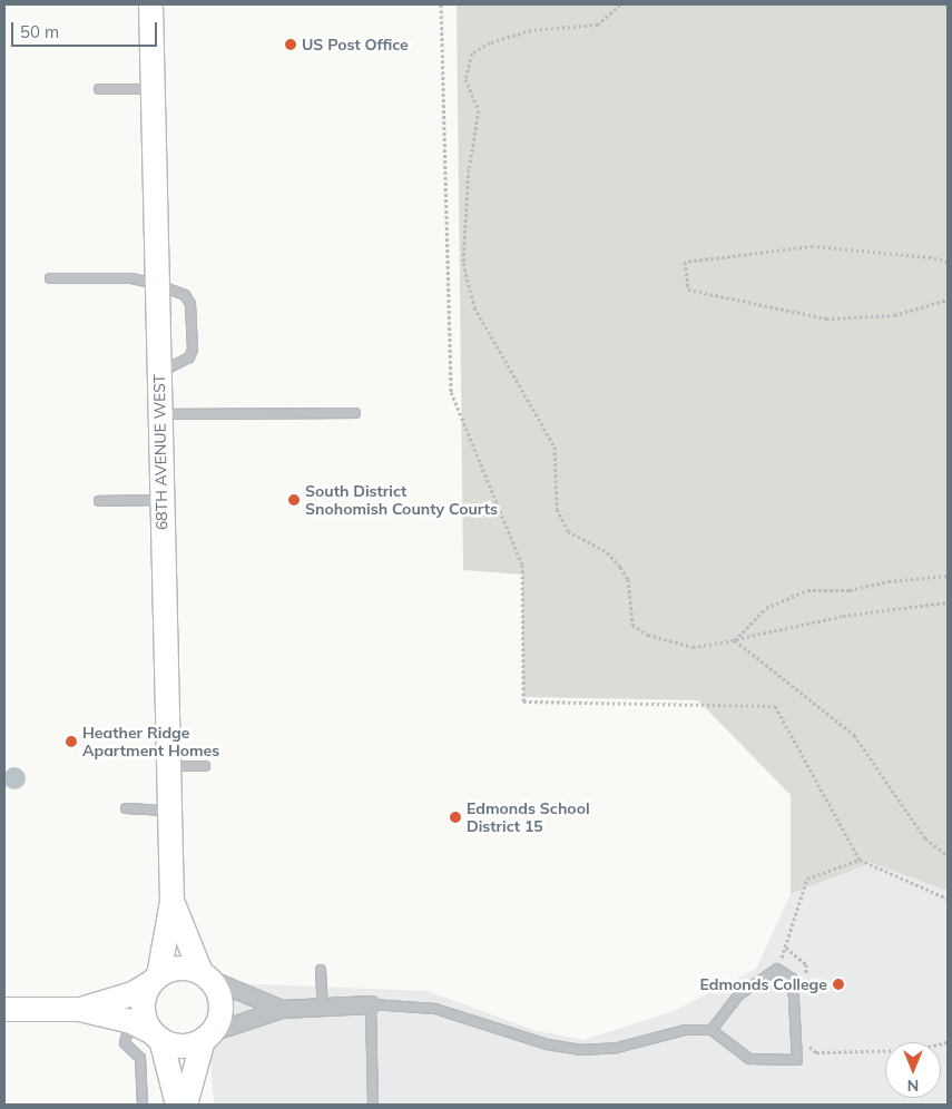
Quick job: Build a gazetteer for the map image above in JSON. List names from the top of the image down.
{
  "streets": {
    "street": ["68TH AVENUE WEST"]
  },
  "places": [
    "US Post Office",
    "South District Snohomish County Courts",
    "Heather Ridge Apartment Homes",
    "Edmonds School District 15",
    "Edmonds College"
  ],
  "scale_bar": "50 m",
  "north": "bottom"
}
